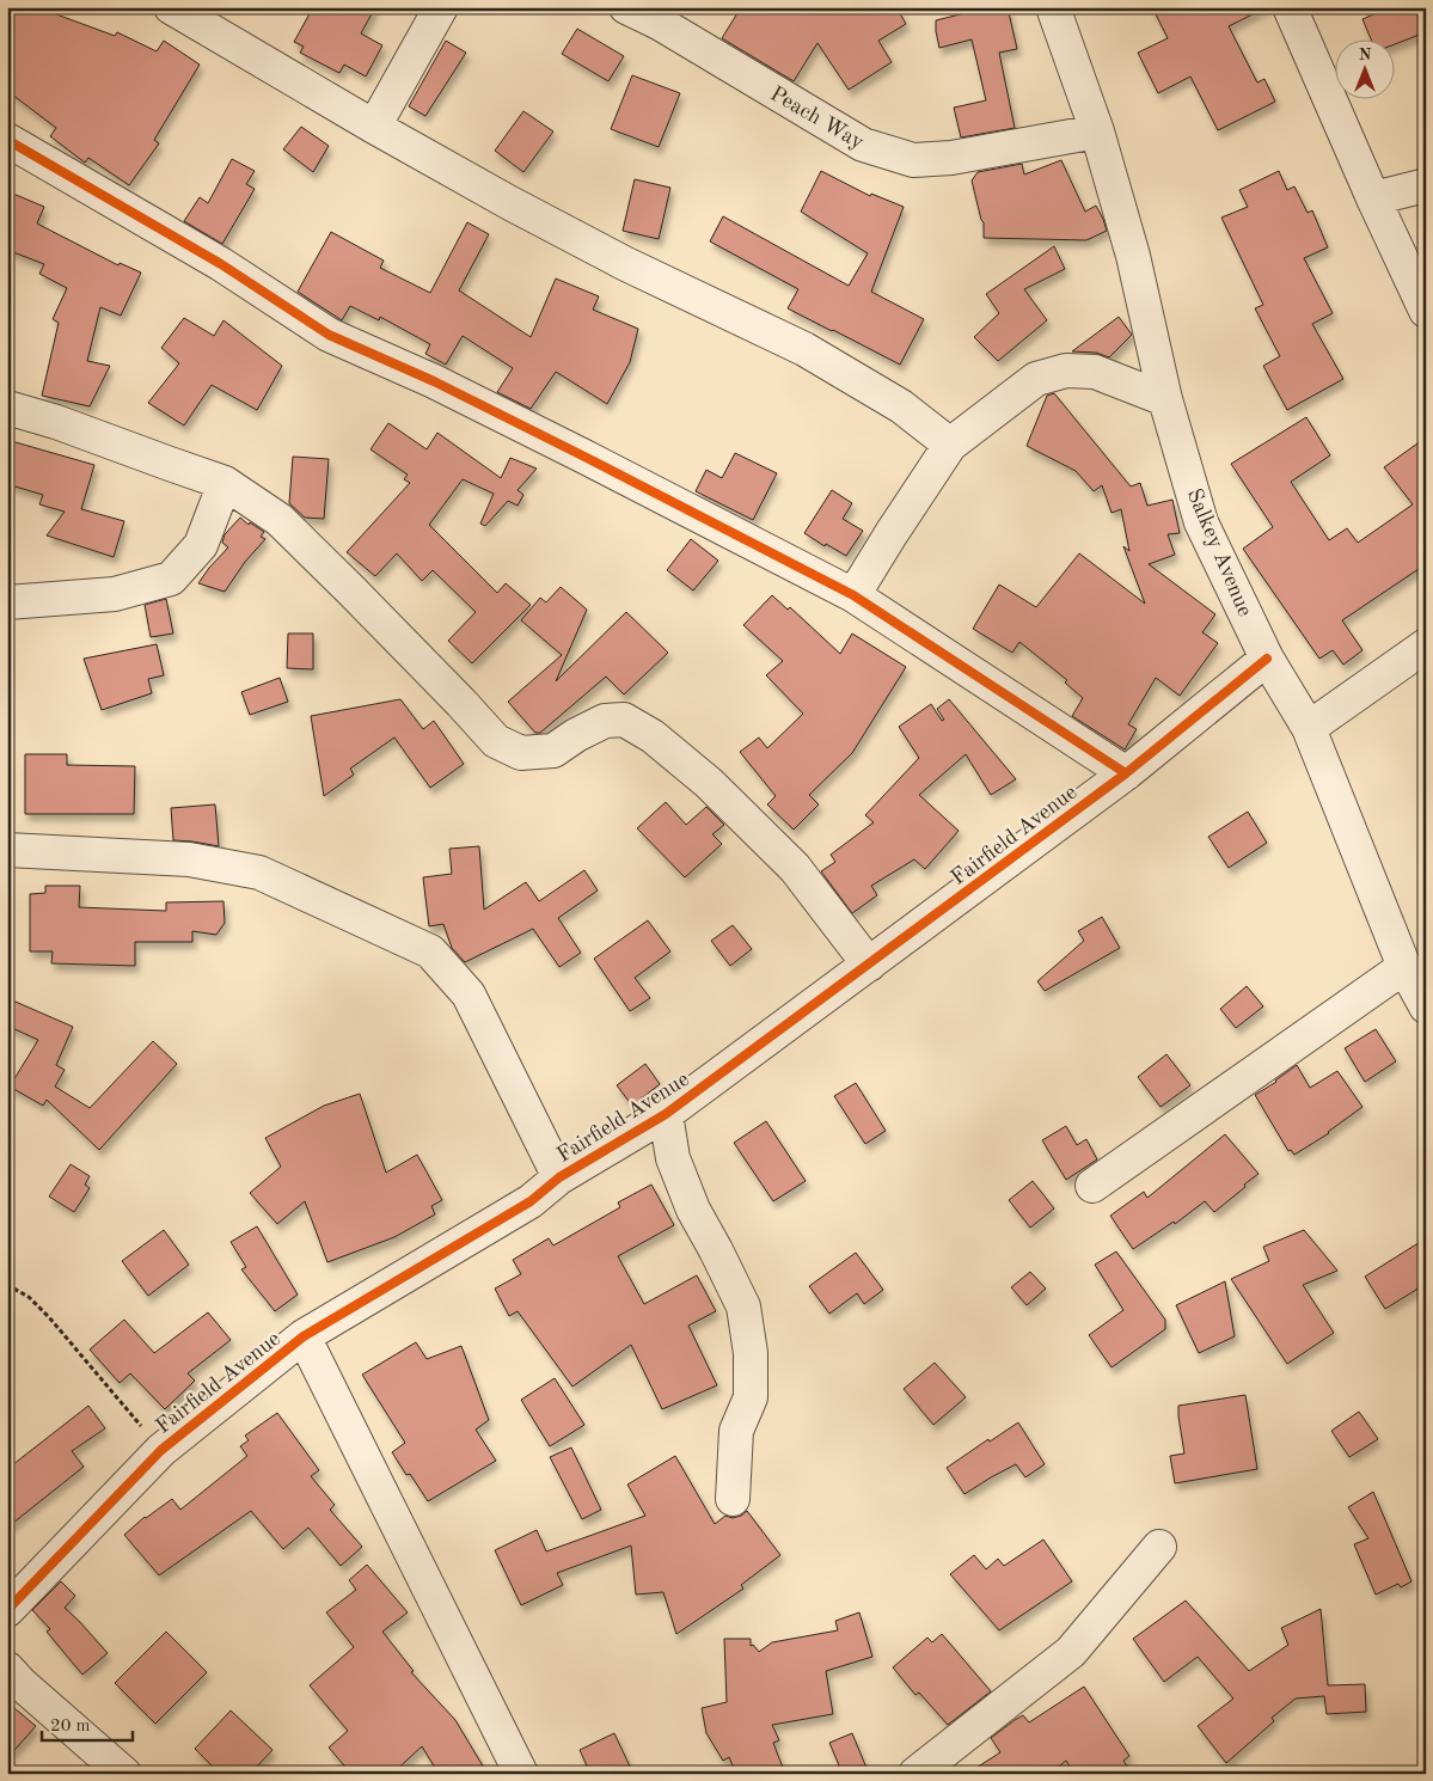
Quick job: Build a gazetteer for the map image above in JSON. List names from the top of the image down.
{
  "streets": {
    "street": ["Peach Way", "Salkey Avenue", "Fairfield Avenue"]
  },
  "crossings": [
    ["Peach Way", "Salkey Avenue"],
    ["Salkey Avenue", "Fairfield Avenue"]
  ],
  "scale_bar": "20 m",
  "north": "top"
}
